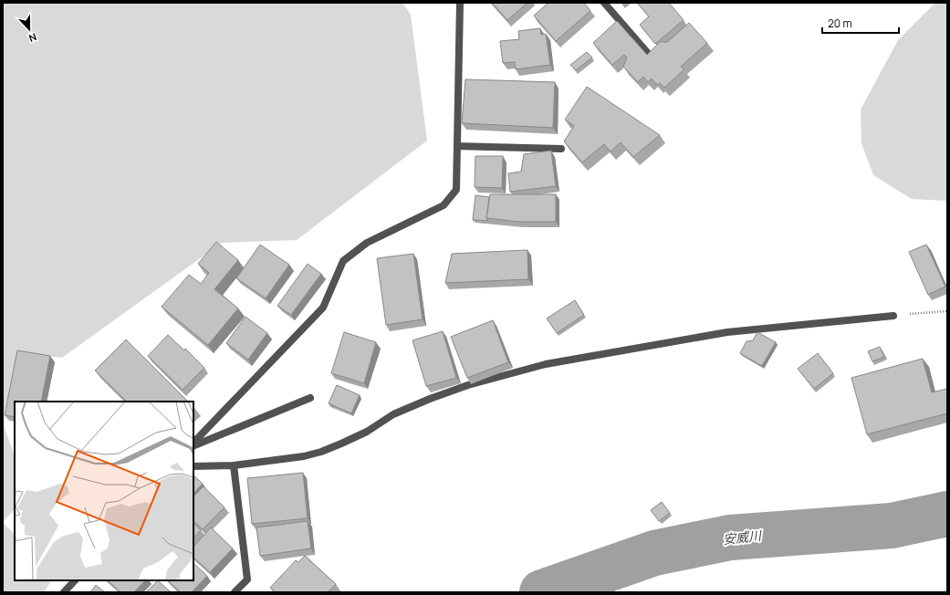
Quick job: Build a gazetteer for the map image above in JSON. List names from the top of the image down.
{
  "water": ["安威川"],
  "scale_bar": "20 m",
  "north": "bottom"
}
